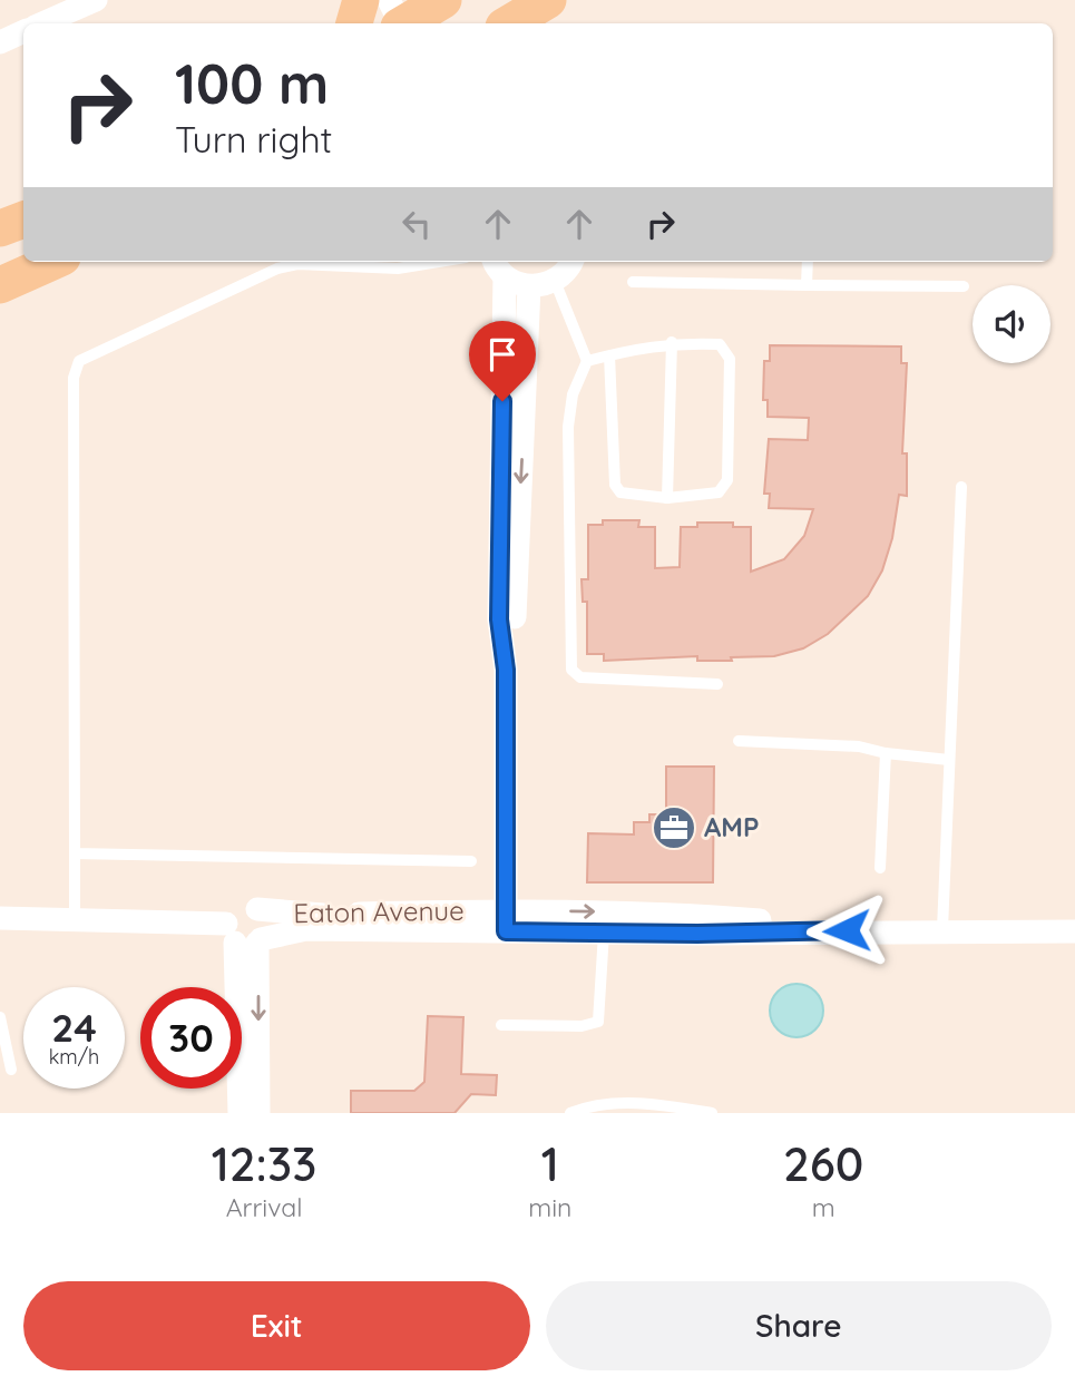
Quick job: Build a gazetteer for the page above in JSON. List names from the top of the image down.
{
  "streets": {
    "street": ["Eaton Avenue"]
  },
  "places": {
    "office": ["AMP"]
  },
  "page": {
    "turn": ["100 m", "Turn right"],
    "speed": "24 km/h",
    "limit": "30",
    "eta": [
      "12:33",
      "Arrival",
      "1",
      "min",
      "260",
      "m"
    ],
    "buttons": ["Exit", "Share"]
  }
}
